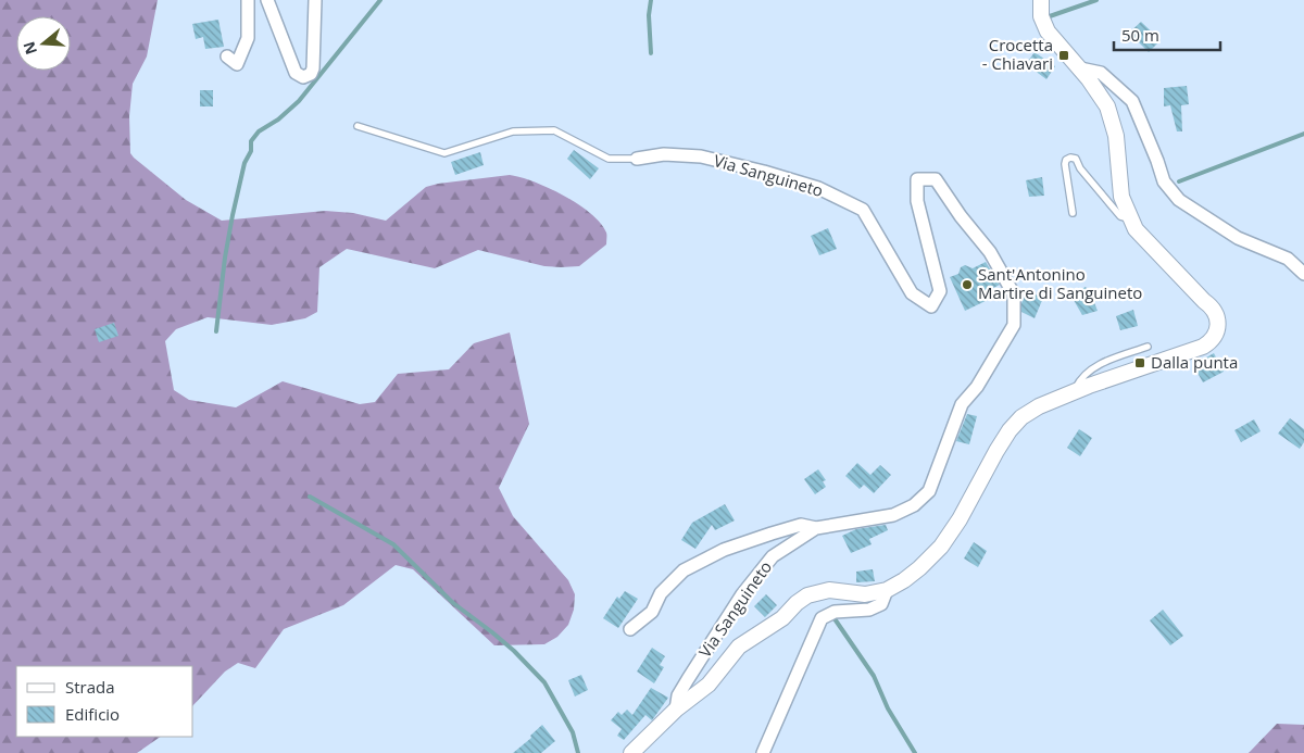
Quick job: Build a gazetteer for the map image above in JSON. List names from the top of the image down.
{
  "streets": {
    "street": ["Via Sanguineto"]
  },
  "places": {
    "transit": ["Crocetta - Chiavari", "Dalla punta"],
    "other": ["Sant'Antonino Martire di Sanguineto"]
  },
  "legend": ["Strada", "Edificio"],
  "scale_bar": "50 m",
  "north": "left"
}
